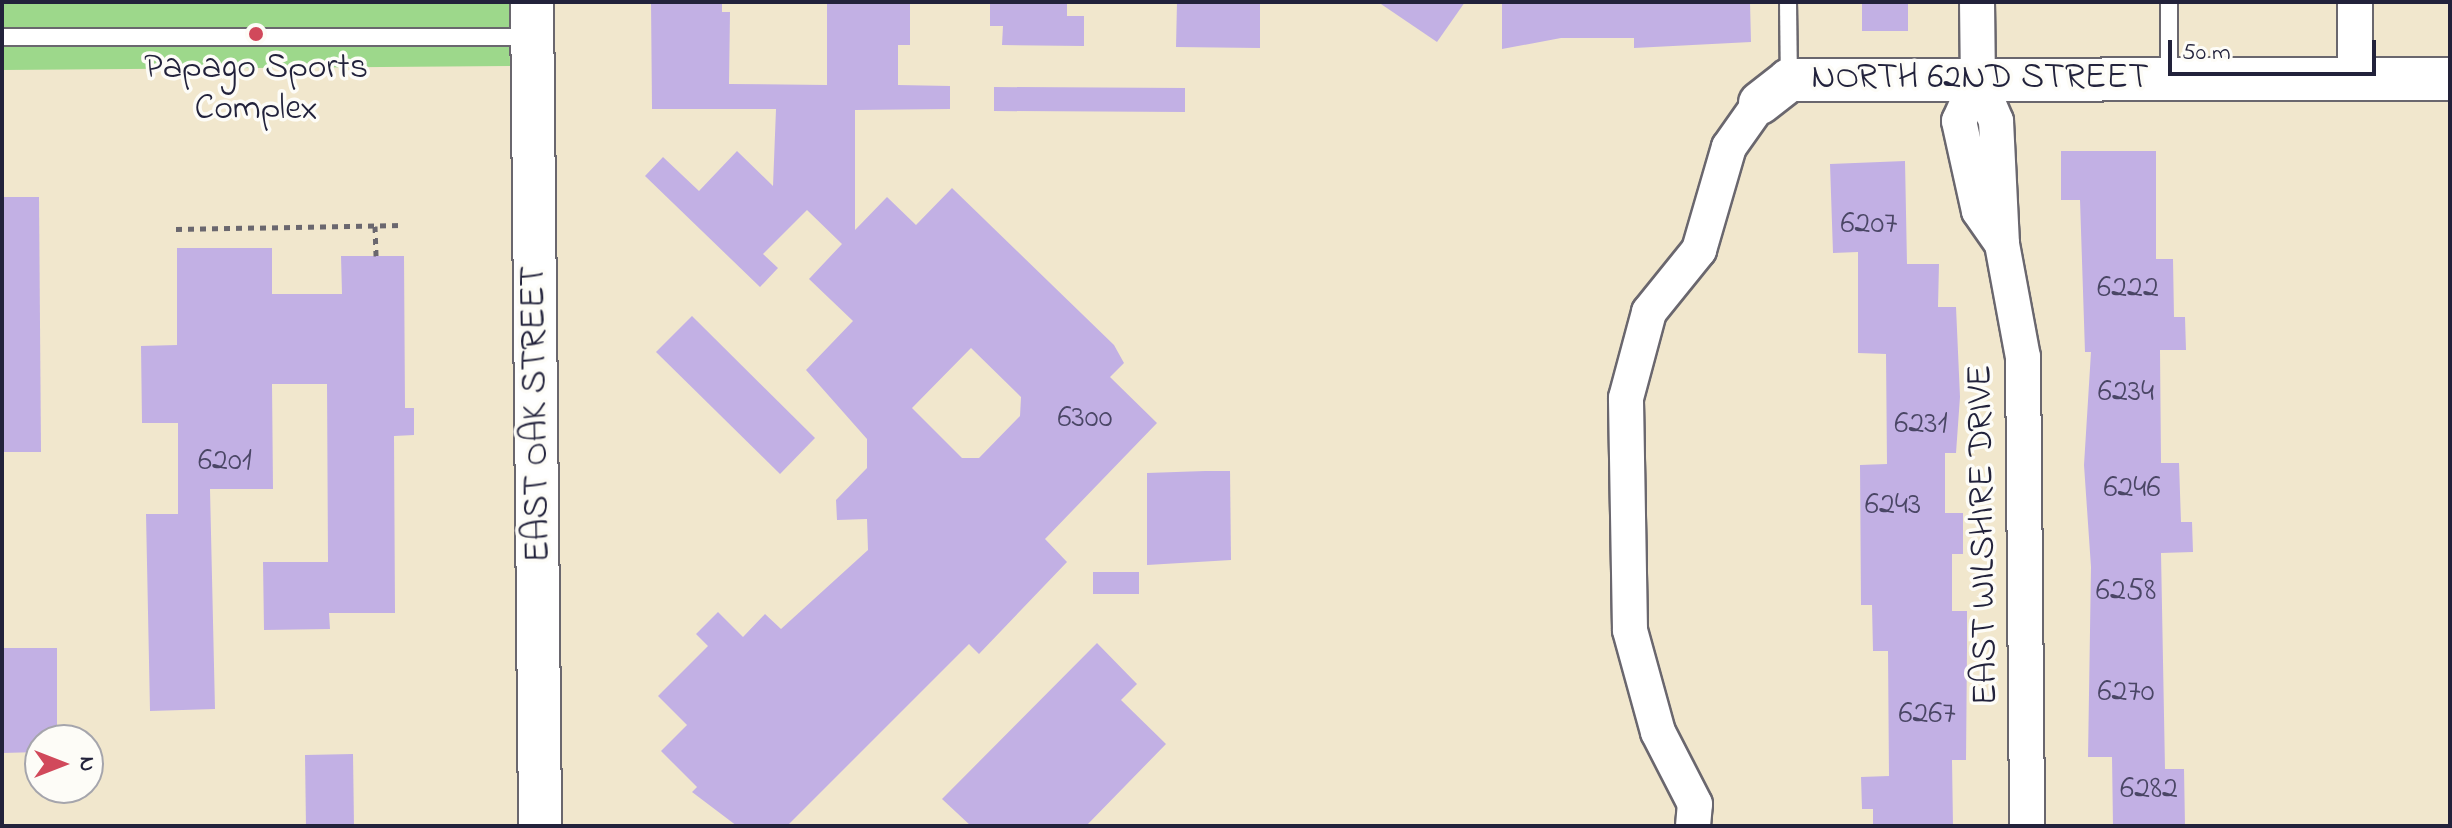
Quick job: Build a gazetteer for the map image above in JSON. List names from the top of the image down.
{
  "streets": {
    "street": ["NORTH 62ND STREET", "EAST OAK STREET", "EAST WILSHIRE DRIVE"]
  },
  "crossings": [
    ["NORTH 62ND STREET", "EAST WILSHIRE DRIVE"]
  ],
  "places": ["Papago Sports Complex"],
  "house_numbers": [
    "6207",
    "6222",
    "6234",
    "6300",
    "6231",
    "6201",
    "6246",
    "6243",
    "6258",
    "6270",
    "6267",
    "6282"
  ],
  "scale_bar": "50 m",
  "north": "right"
}
